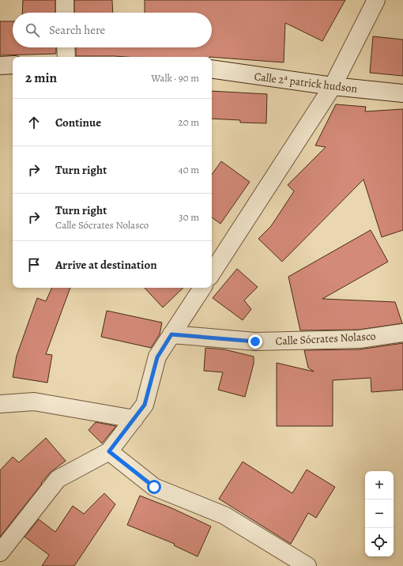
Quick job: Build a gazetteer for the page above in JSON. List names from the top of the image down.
{
  "streets": {
    "street": ["Calle 2ª patrick hudson", "Calle Sócrates Nolasco"]
  },
  "page": {
    "search": "Search here",
    "heading": ["2 min", "Walk · 90 m"],
    "list": [
      ["Continue", "20 m"],
      ["Turn right", "40 m"],
      ["Turn right", "Calle Sócrates Nolasco", "30 m"],
      "Arrive at destination"
    ],
    "map_buttons": ["+", "−"]
  }
}
